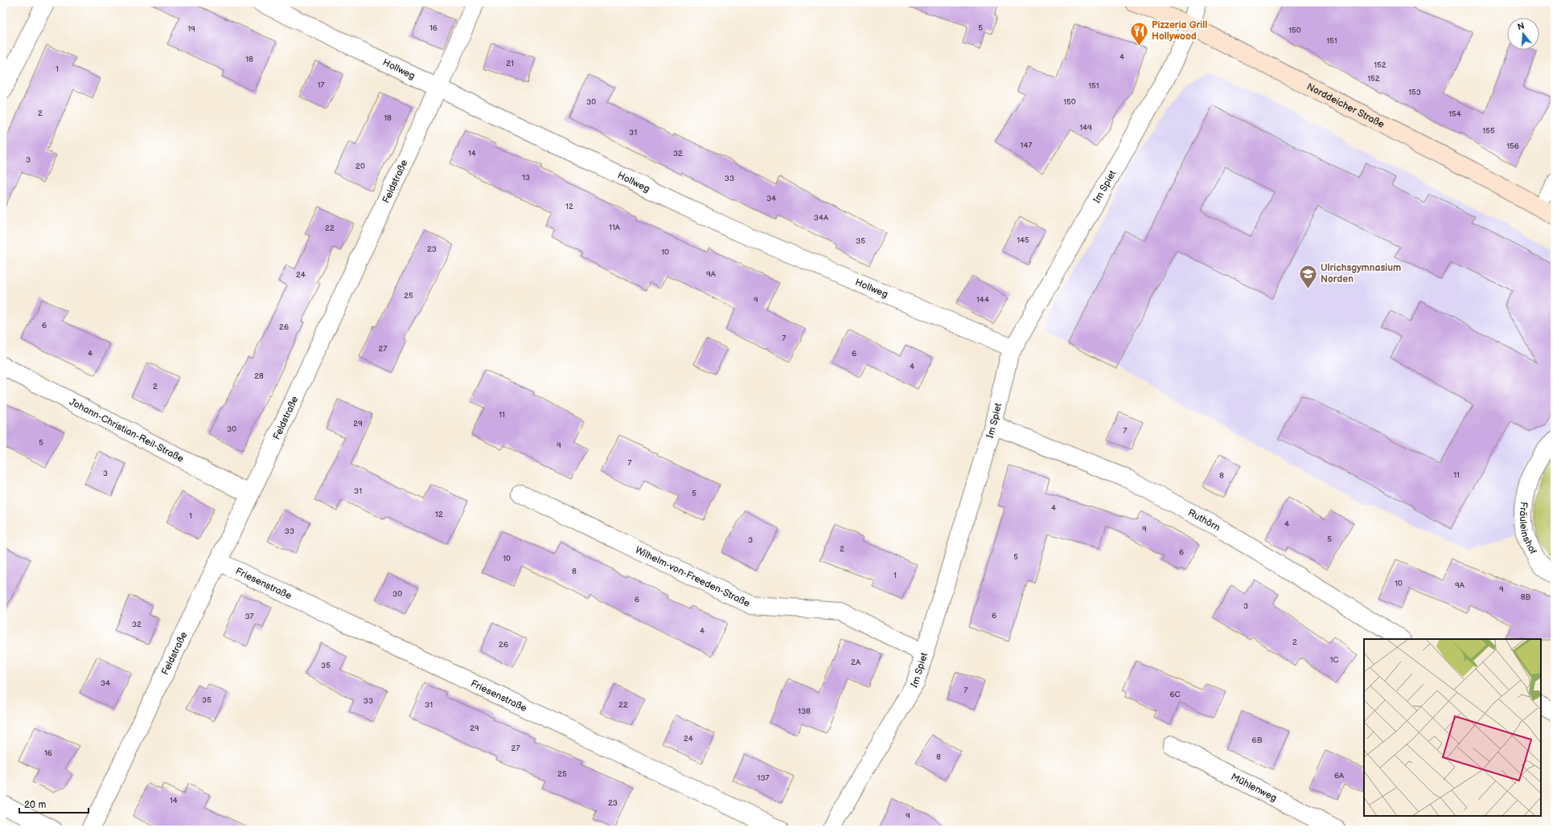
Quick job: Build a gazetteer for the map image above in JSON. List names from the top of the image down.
{
  "streets": {
    "main road": ["Norddeicher Straße"],
    "street": [
      "Hollweg",
      "Feldstraße",
      "Im Spiet",
      "Johann-Christian-Reil-Straße",
      "Ruthörn",
      "Fräuleinshof",
      "Wilhelm-von-Freeden-Straße",
      "Friesenstraße",
      "Mühlenweg"
    ]
  },
  "crossings": [
    ["Hollweg", "Feldstraße"],
    ["Hollweg", "Im Spiet"],
    ["Norddeicher Straße", "Im Spiet"],
    ["Feldstraße", "Johann-Christian-Reil-Straße"],
    ["Feldstraße", "Friesenstraße"],
    ["Im Spiet", "Ruthörn"],
    ["Im Spiet", "Wilhelm-von-Freeden-Straße"]
  ],
  "places": {
    "restaurant": ["Pizzeria Grill Hollywood"],
    "school or university": ["Ulrichsgymnasium Norden"]
  },
  "house_numbers": [
    "16",
    "5",
    "19",
    "150",
    "151",
    "4",
    "18",
    "21",
    "152",
    "1",
    "152",
    "17",
    "151",
    "153",
    "30",
    "150",
    "2",
    "154",
    "18",
    "149",
    "155",
    "31",
    "147",
    "156",
    "14",
    "32",
    "3",
    "20",
    "13",
    "33",
    "34",
    "12",
    "34A",
    "11A",
    "22",
    "145",
    "35",
    "23",
    "10",
    "9A",
    "24",
    "25",
    "9",
    "144",
    "6",
    "26",
    "7",
    "27",
    "4",
    "6",
    "4",
    "28",
    "2",
    "11",
    "29",
    "30",
    "7",
    "5",
    "9",
    "7",
    "3",
    "11",
    "8",
    "31",
    "5",
    "4",
    "12",
    "1",
    "4",
    "9",
    "33",
    "5",
    "3",
    "2",
    "6",
    "5",
    "10",
    "8",
    "1",
    "10",
    "9A",
    "9",
    "30",
    "8B",
    "6",
    "3",
    "6",
    "37",
    "32",
    "4",
    "2",
    "26",
    "1C",
    "2A",
    "35",
    "34",
    "7",
    "6C",
    "35",
    "33",
    "31",
    "22",
    "138",
    "29",
    "24",
    "6B",
    "27",
    "16",
    "8",
    "25",
    "6A",
    "137",
    "14",
    "23",
    "9"
  ],
  "scale_bar": "20 m",
  "north": "top"
}
